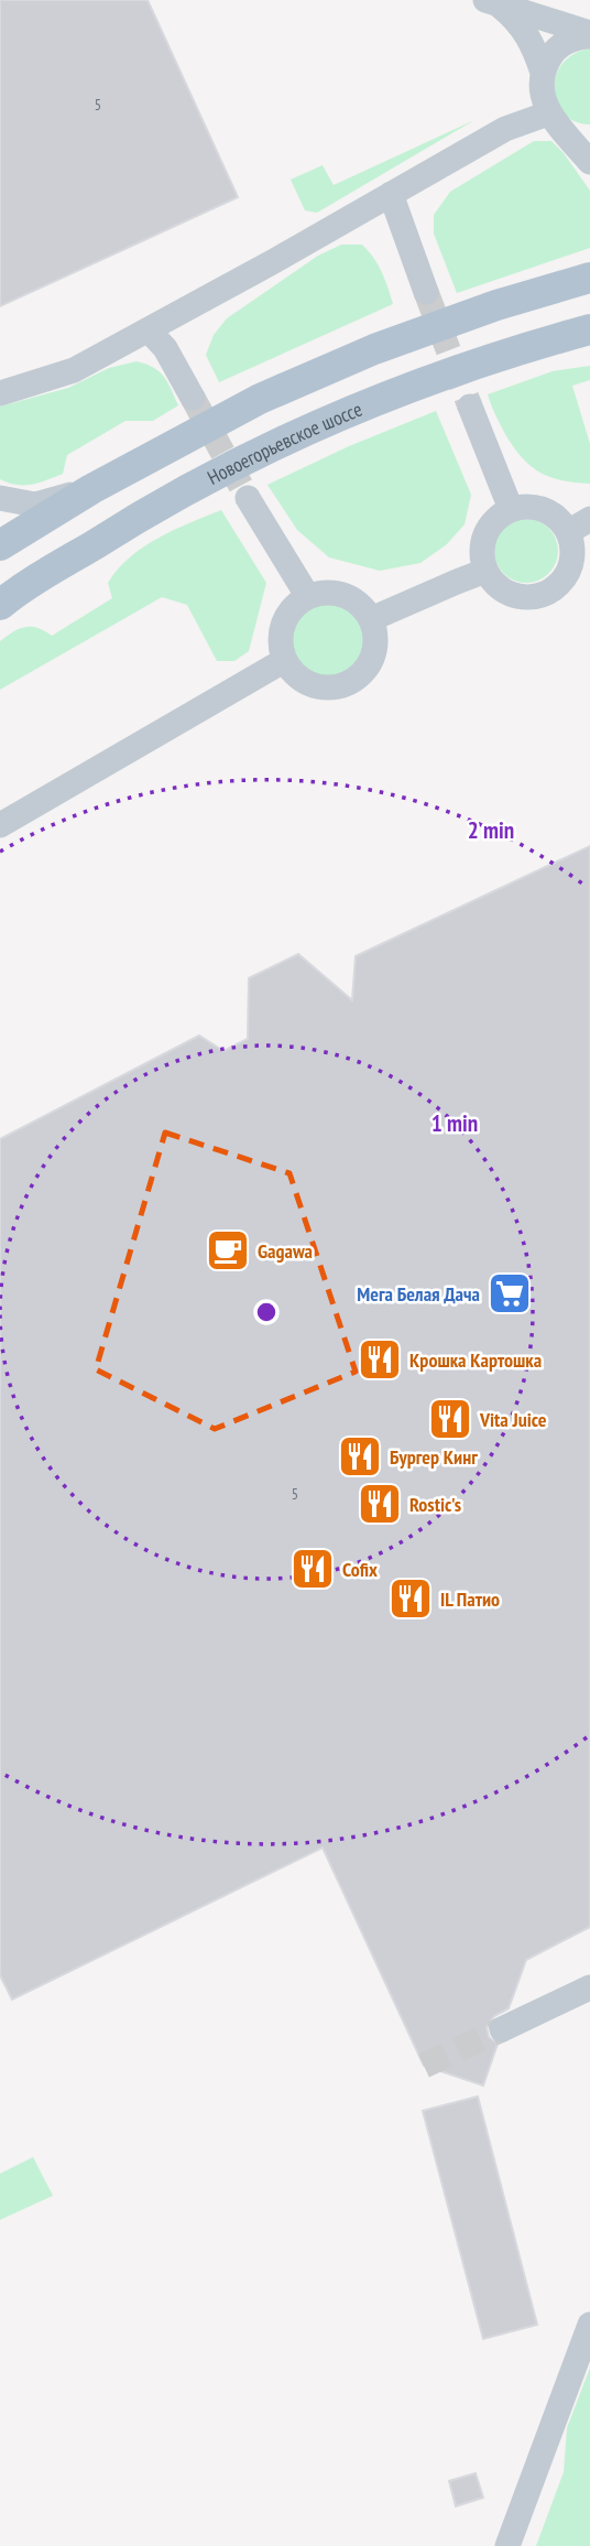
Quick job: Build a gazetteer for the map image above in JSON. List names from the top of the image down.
{
  "streets": {
    "main road": ["Новоегорьевское шоссе"]
  },
  "places": {
    "cafe": ["Gagawa"],
    "supermarket": ["Мега Белая Дача"],
    "restaurant": [
      "Крошка Картошка",
      "Vita Juice",
      "Бургер Кинг",
      "Rostic's",
      "Cofix",
      "IL Патио"
    ]
  },
  "house_numbers": ["5", "5"],
  "rings": ["2 min", "1 min"]
}
